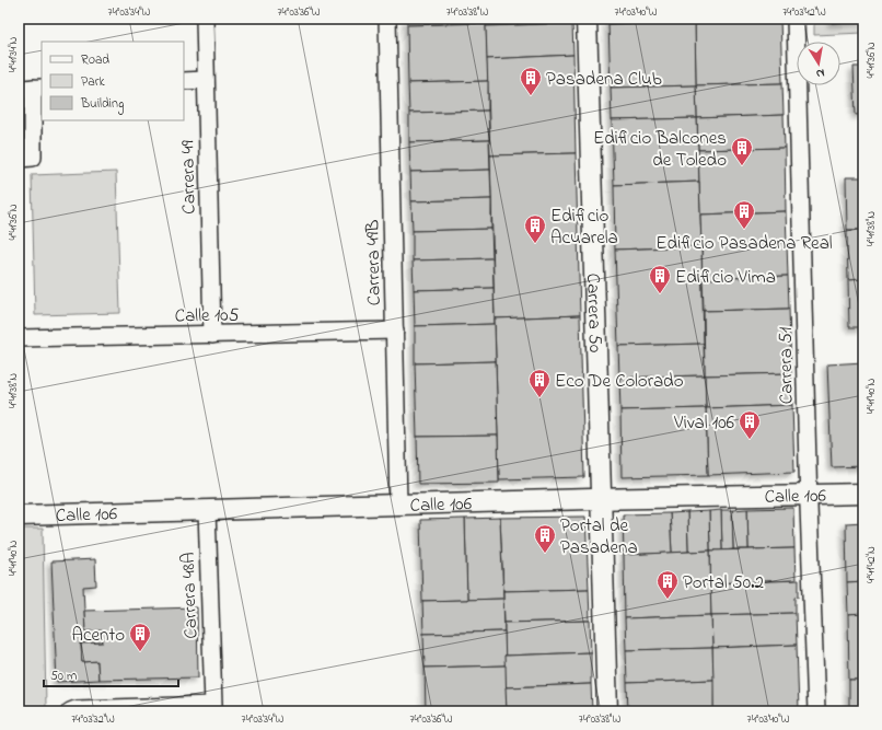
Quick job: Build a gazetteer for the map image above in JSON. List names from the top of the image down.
{
  "streets": {
    "street": [
      "Carrera 49",
      "Carrera 49B",
      "Carrera 50",
      "Calle 105",
      "Carrera 51",
      "Calle 106",
      "Carrera 48A"
    ]
  },
  "crossings": [
    ["Carrera 49", "Calle 105"],
    ["Carrera 49B", "Calle 105"],
    ["Carrera 49B", "Calle 106"],
    ["Carrera 50", "Calle 106"],
    ["Carrera 51", "Calle 106"],
    ["Calle 106", "Carrera 48A"]
  ],
  "places": {
    "building": [
      "Pasadena Club",
      "Edificio Balcones de Toledo",
      "Edificio Pasadena Real",
      "Edificio Acuarela",
      "Edificio Vima",
      "Eco De Colorado",
      "Vival 106",
      "Portal de Pasadena",
      "Portal 50.2",
      "Acento"
    ]
  },
  "legend": ["Road", "Park", "Building"],
  "scale_bar": "50 m",
  "north": "bottom",
  "coordinates": [
    "74°03'34\"W",
    "74°03'36\"W",
    "74°03'38\"W",
    "74°03'40\"W",
    "74°03'42\"W",
    "4°41'34\"N",
    "4°41'36\"N",
    "4°41'38\"N",
    "4°41'40\"N",
    "4°41'42\"N",
    "74°03'32\"W"
  ]
}
